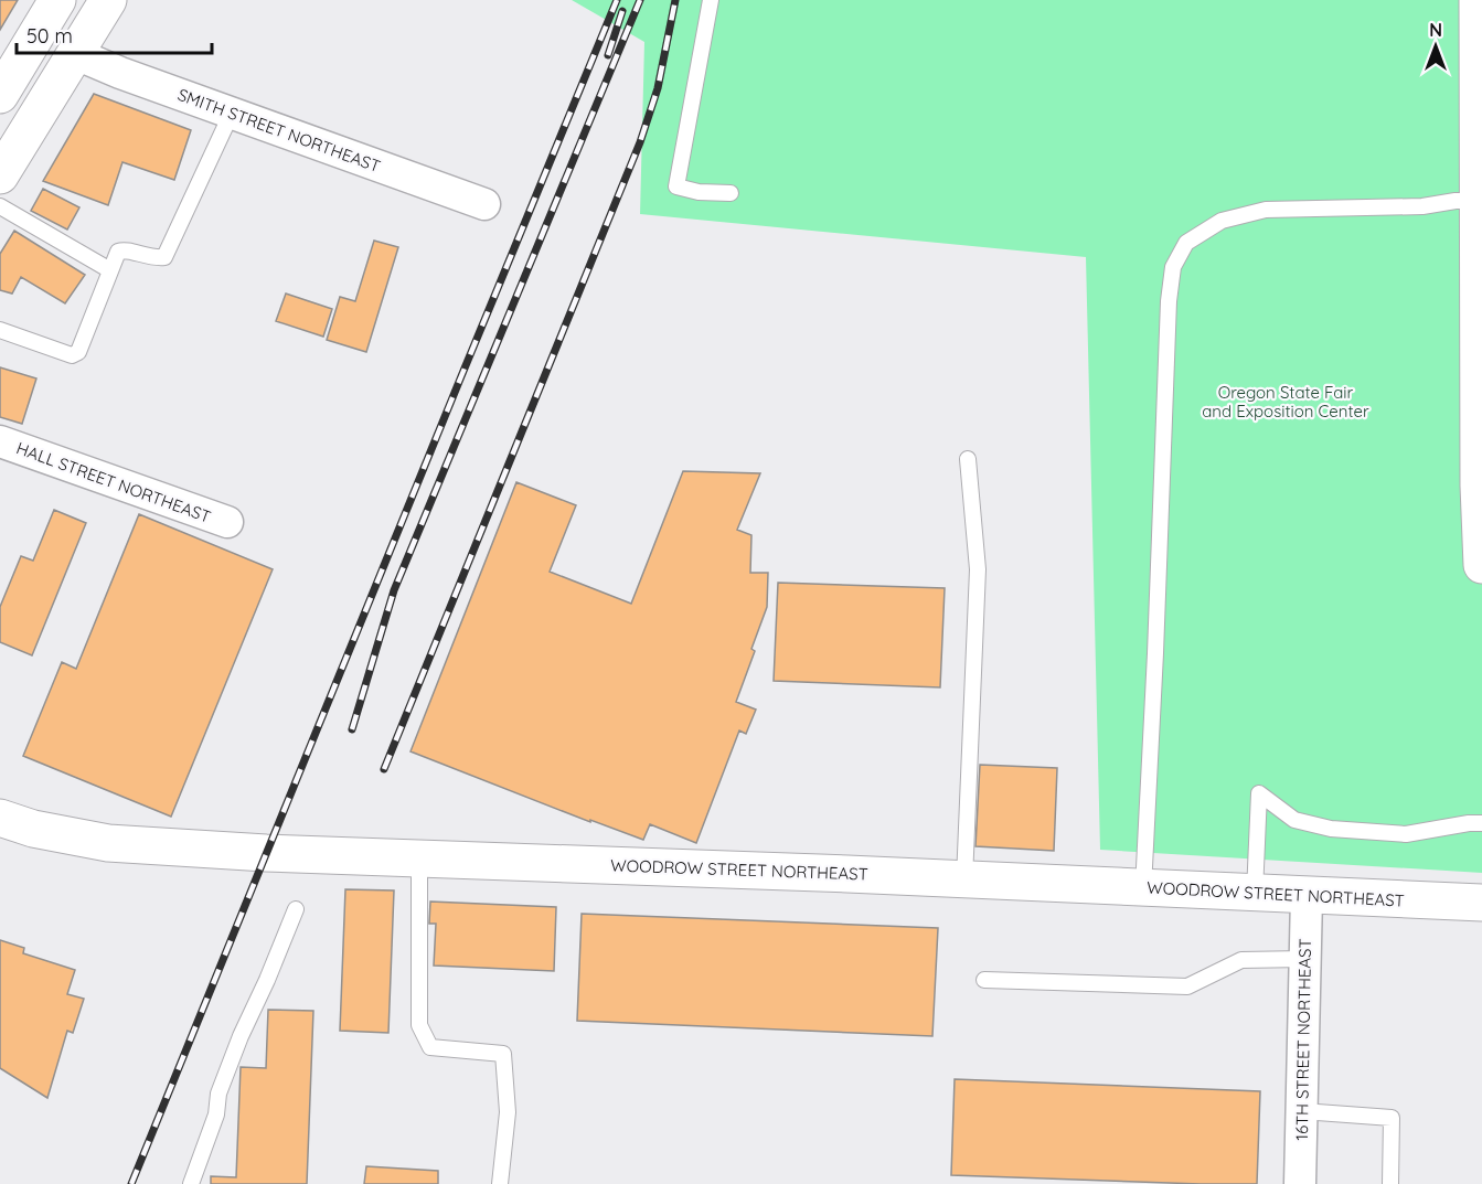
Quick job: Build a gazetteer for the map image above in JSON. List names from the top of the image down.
{
  "streets": {
    "street": [
      "SMITH STREET NORTHEAST",
      "HALL STREET NORTHEAST",
      "WOODROW STREET NORTHEAST",
      "16TH STREET NORTHEAST"
    ]
  },
  "crossings": [
    ["WOODROW STREET NORTHEAST", "16TH STREET NORTHEAST"]
  ],
  "parks": ["Oregon State Fair and Exposition Center"],
  "scale_bar": "50 m",
  "north": "top"
}
